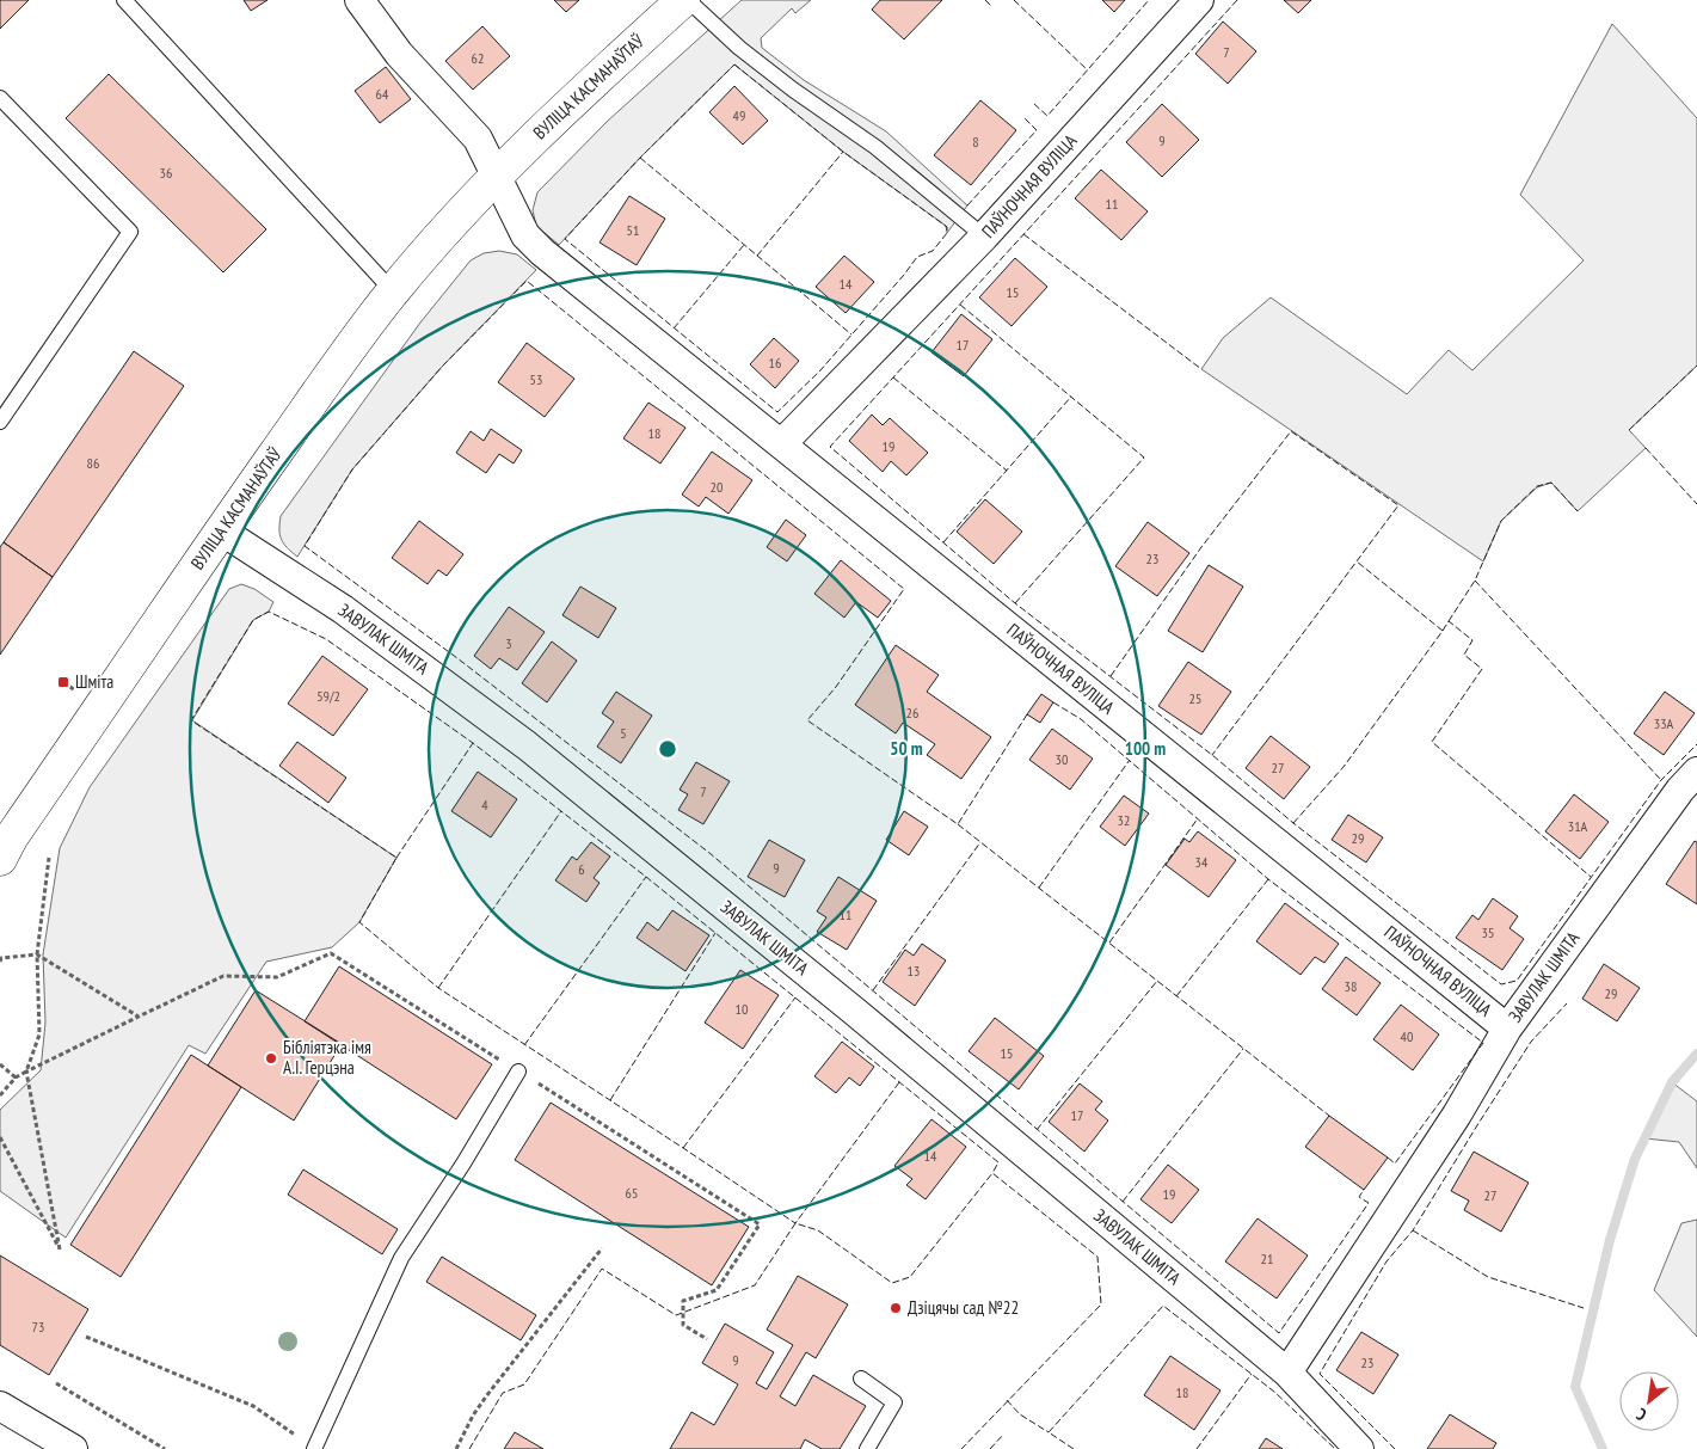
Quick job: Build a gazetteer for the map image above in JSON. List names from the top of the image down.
{
  "streets": {
    "main road": ["ВУЛІЦА КАСМАНАЎТАЎ"],
    "street": ["ПАЎНОЧНАЯ ВУЛІЦА", "ЗАВУЛАК ШМІТА"]
  },
  "crossings": [
    ["ВУЛІЦА КАСМАНАЎТАЎ", "ПАЎНОЧНАЯ ВУЛІЦА"],
    ["ВУЛІЦА КАСМАНАЎТАЎ", "ЗАВУЛАК ШМІТА"],
    ["ПАЎНОЧНАЯ ВУЛІЦА", "ЗАВУЛАК ШМІТА"]
  ],
  "places": {
    "transit": ["Шміта"],
    "other": ["Бібліятэка імя А.І. Герцэна", "Дзіцячы сад №22"]
  },
  "house_numbers": [
    "7",
    "62",
    "64",
    "49",
    "9",
    "8",
    "36",
    "11",
    "51",
    "14",
    "15",
    "17",
    "16",
    "53",
    "18",
    "19",
    "86",
    "20",
    "23",
    "3",
    "59/2",
    "25",
    "26",
    "33А",
    "5",
    "30",
    "27",
    "7",
    "4",
    "32",
    "31А",
    "29",
    "34",
    "9",
    "6",
    "11",
    "35",
    "13",
    "38",
    "29",
    "10",
    "40",
    "15",
    "17",
    "14",
    "65",
    "19",
    "27",
    "21",
    "73",
    "9",
    "23",
    "18"
  ],
  "north": "bottom left",
  "rings": ["50 m", "100 m"]
}
